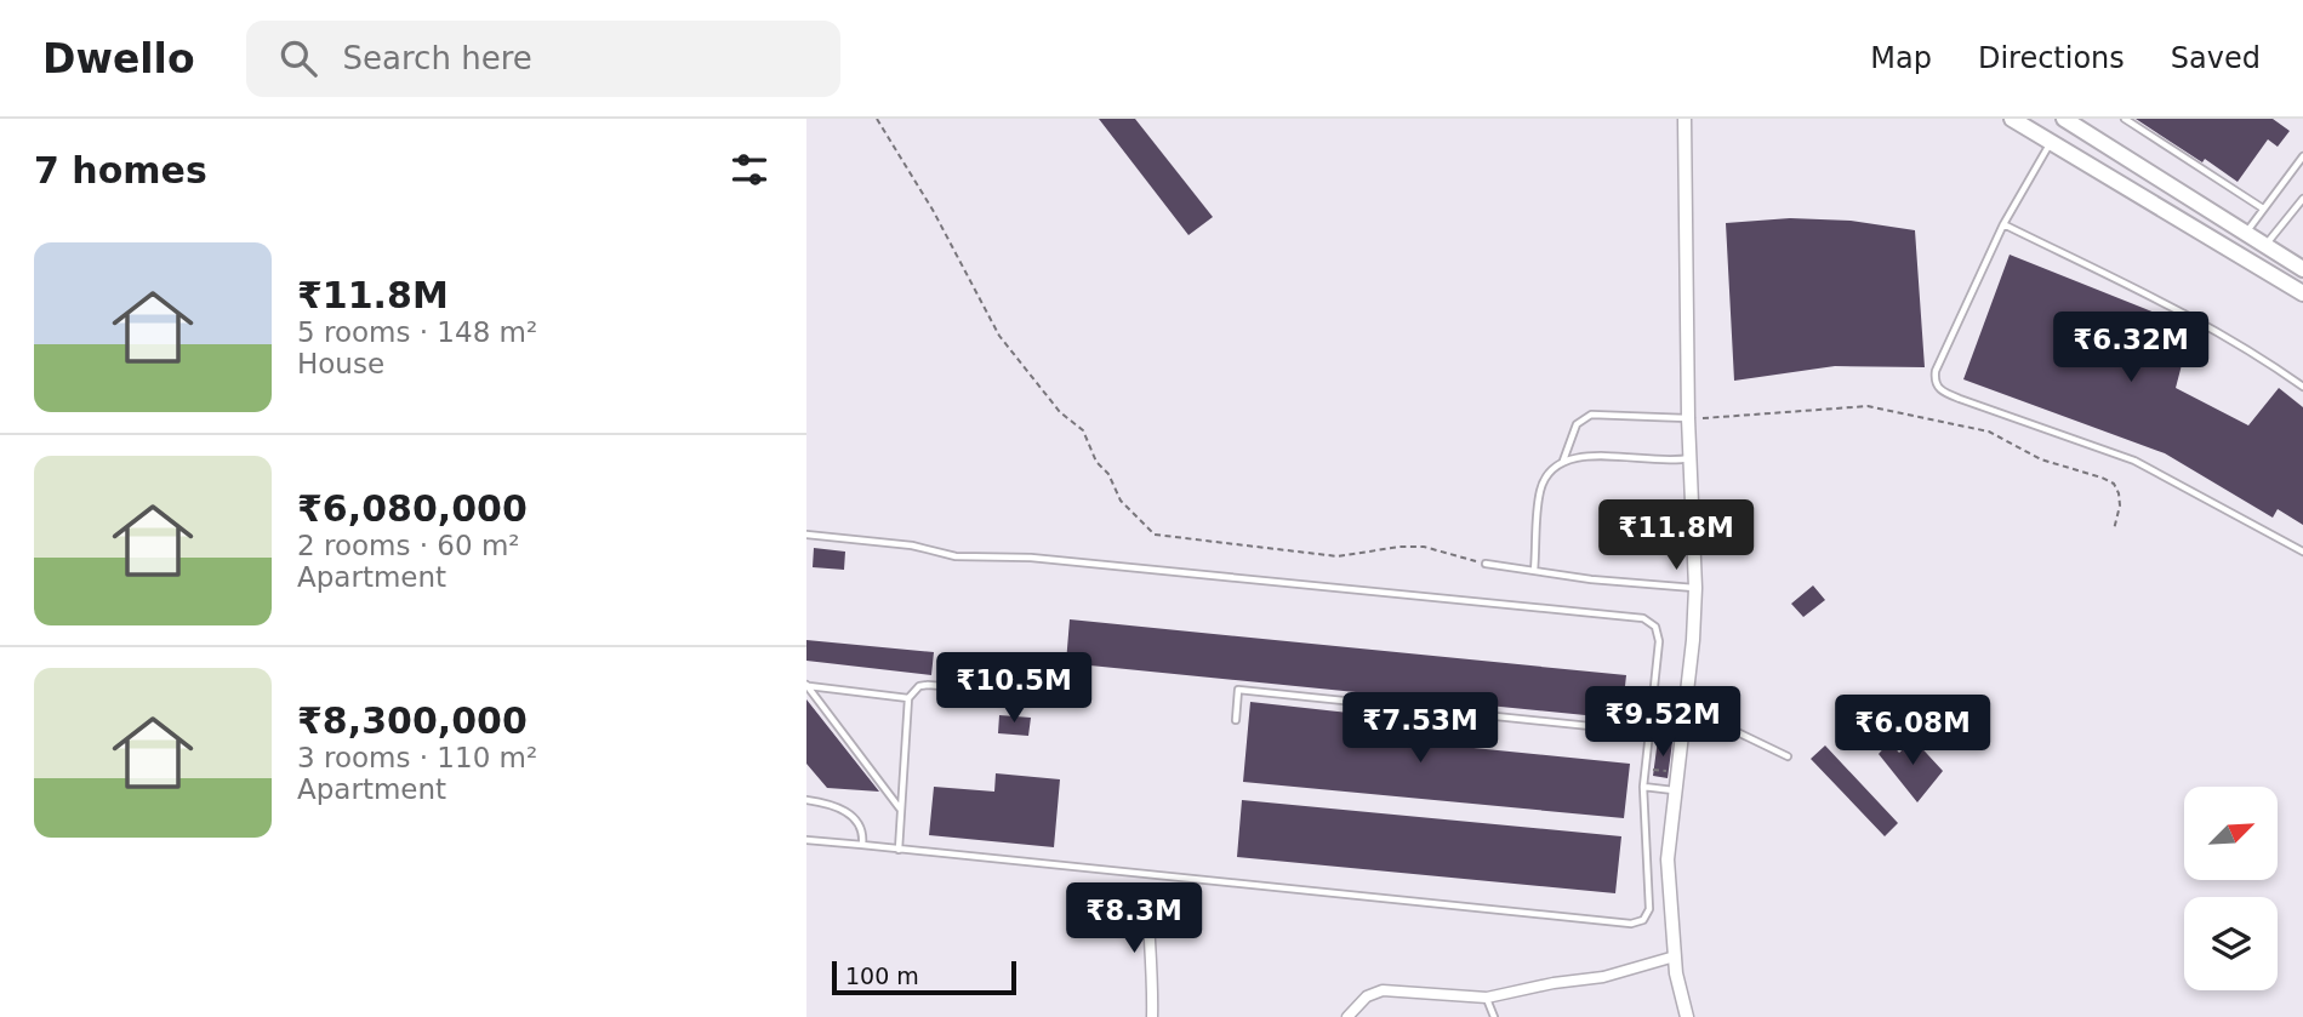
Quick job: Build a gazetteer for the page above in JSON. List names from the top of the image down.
{
  "scale_bar": "100 m",
  "north": "top right",
  "page": {
    "header": "Dwello",
    "search": "Search here",
    "nav": ["Map", "Directions", "Saved"],
    "heading": "7 homes",
    "list": [
      {
        "name": "₹11.8M",
        "note": "5 rooms · 148 m² · House"
      },
      {
        "name": "₹6,080,000",
        "note": "2 rooms · 60 m² · Apartment"
      },
      {
        "name": "₹8,300,000",
        "note": "3 rooms · 110 m² · Apartment"
      }
    ],
    "price": [
      "₹6.32M",
      "₹11.8M",
      "₹10.5M",
      "₹9.52M",
      "₹7.53M",
      "₹6.08M",
      "₹8.3M"
    ],
    "scale": "100 m"
  }
}
